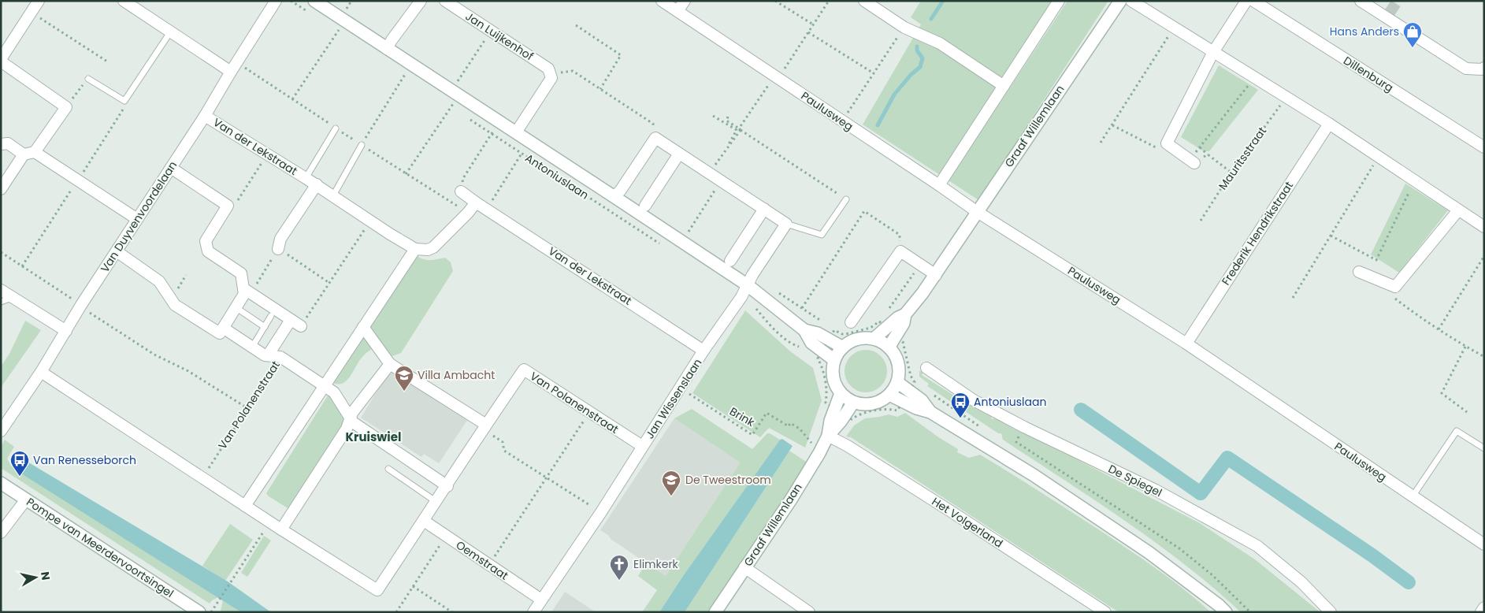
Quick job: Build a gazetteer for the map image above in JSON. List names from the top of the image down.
{
  "streets": {
    "main road": ["Graaf Willemlaan", "Antoniuslaan", "Pompe van Meerdervoortsingel"],
    "street": [
      "Jan Luijkenhof",
      "Dillenburg",
      "Paulusweg",
      "Van der Lekstraat",
      "Van Duyvenvoordelaan",
      "Frederik Hendrikstraat",
      "Jan Wissenslaan",
      "Van Polanenstraat",
      "De Spiegel",
      "Het Volgerland",
      "Oemstraat"
    ],
    "path": ["Mauritsstraat", "Brink"]
  },
  "crossings": [
    ["Paulusweg", "Graaf Willemlaan"],
    ["Paulusweg", "Frederik Hendrikstraat"],
    ["Graaf Willemlaan", "Antoniuslaan"],
    ["Graaf Willemlaan", "Brink"],
    ["Graaf Willemlaan", "Het Volgerland"],
    ["Van der Lekstraat", "Van Duyvenvoordelaan"],
    ["Van der Lekstraat", "Jan Wissenslaan"],
    ["Antoniuslaan", "Jan Wissenslaan"],
    ["Van Duyvenvoordelaan", "Van Polanenstraat"],
    ["Jan Wissenslaan", "Van Polanenstraat"],
    ["Jan Wissenslaan", "Brink"],
    ["Jan Wissenslaan", "Oemstraat"],
    ["Van Polanenstraat", "Oemstraat"]
  ],
  "districts": ["Kruiswiel"],
  "places": {
    "shop": ["Hans Anders"],
    "school or university": ["Villa Ambacht", "De Tweestroom"],
    "bus stop": ["Antoniuslaan", "Van Renesseborch"],
    "church": ["Elimkerk"]
  },
  "north": "right"
}
